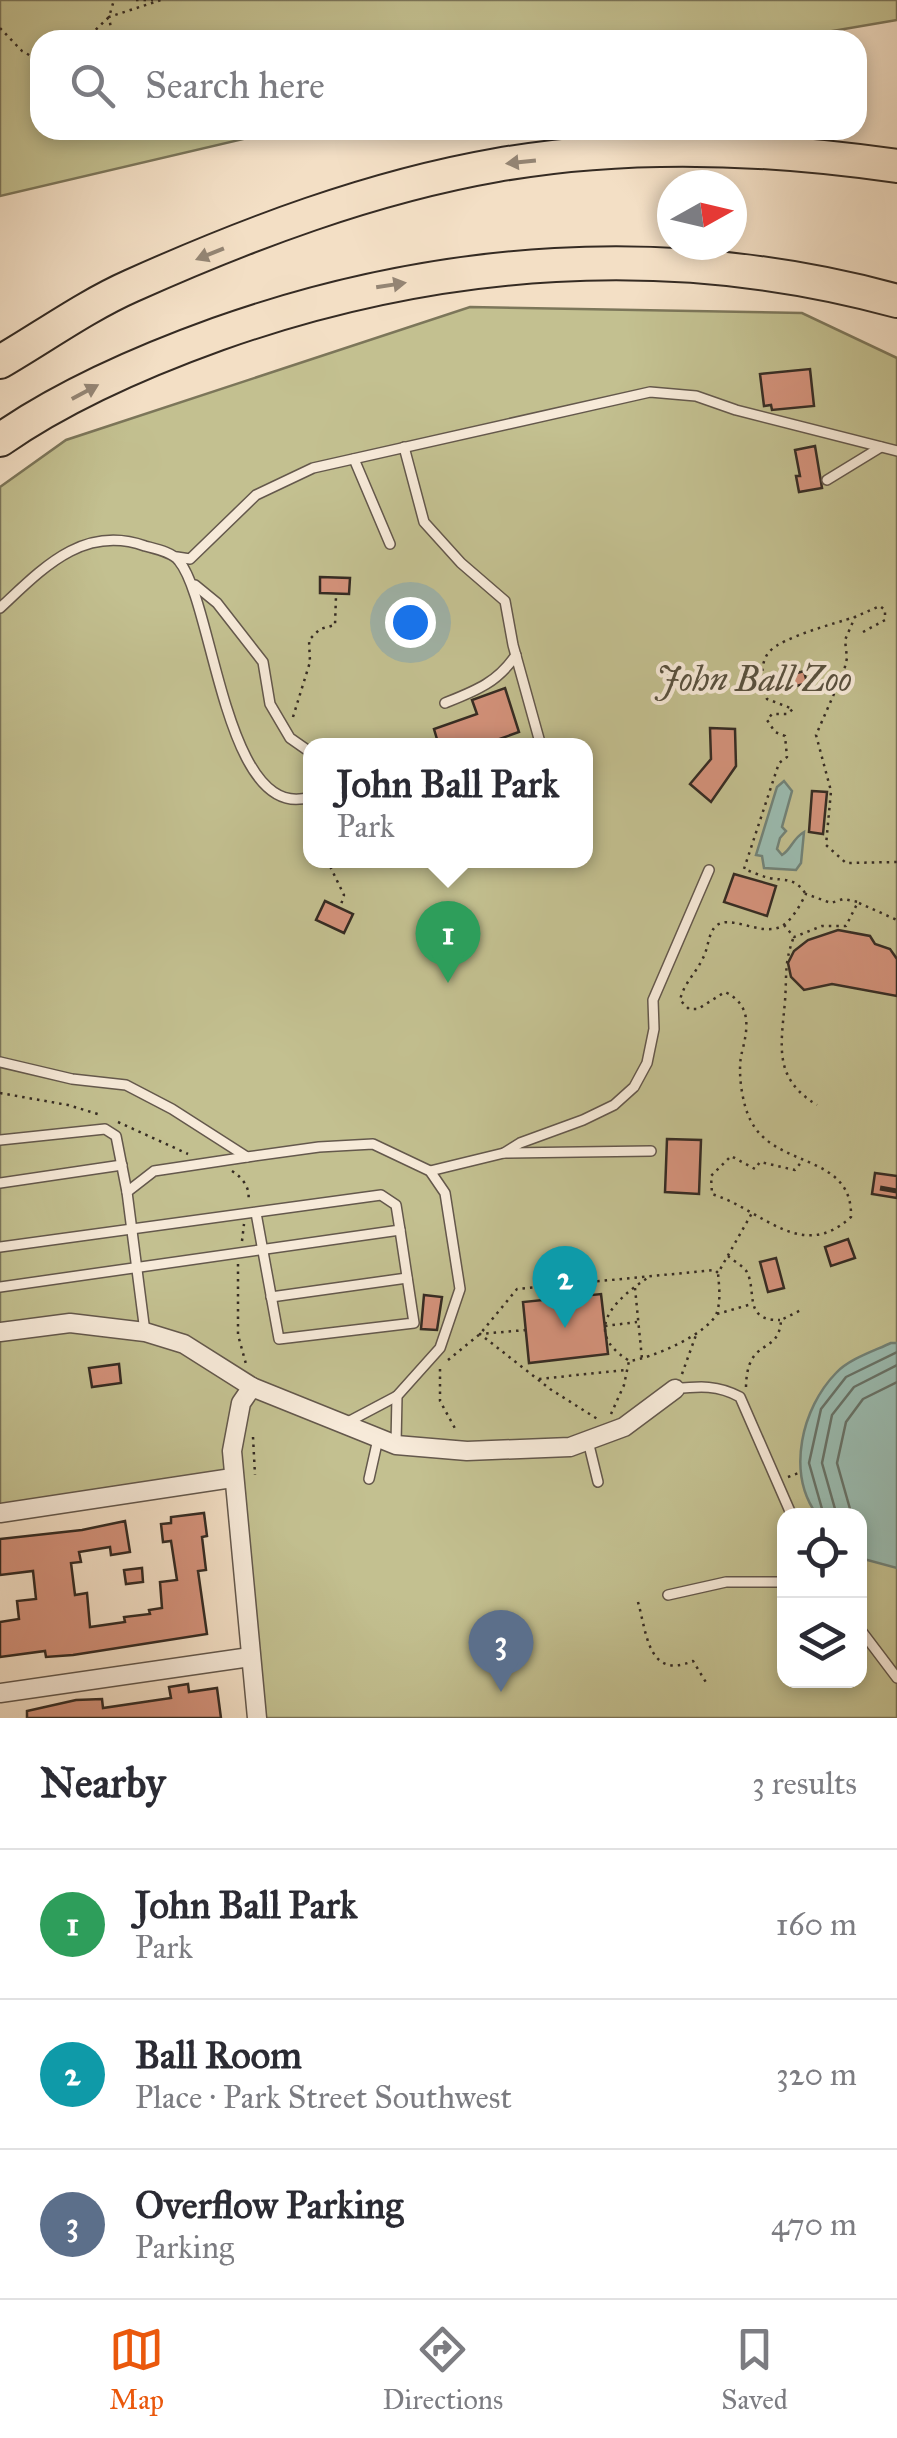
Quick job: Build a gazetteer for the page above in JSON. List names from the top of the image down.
{
  "parks": ["John Ball Zoo"],
  "north": "right",
  "page": {
    "search": "Search here",
    "popup": ["John Ball Park", "Park"],
    "pins": ["1", "2", "3"],
    "heading": ["Nearby", "3 results"],
    "list": [
      {
        "mark": "1",
        "name": "John Ball Park",
        "note": "Park",
        "value": "160 m"
      },
      {
        "mark": "2",
        "name": "Ball Room",
        "note": "Place · Park Street Southwest",
        "value": "320 m"
      },
      {
        "mark": "3",
        "name": "Overflow Parking",
        "note": "Parking",
        "value": "470 m"
      }
    ],
    "nav": ["Map", "Directions", "Saved"]
  }
}
